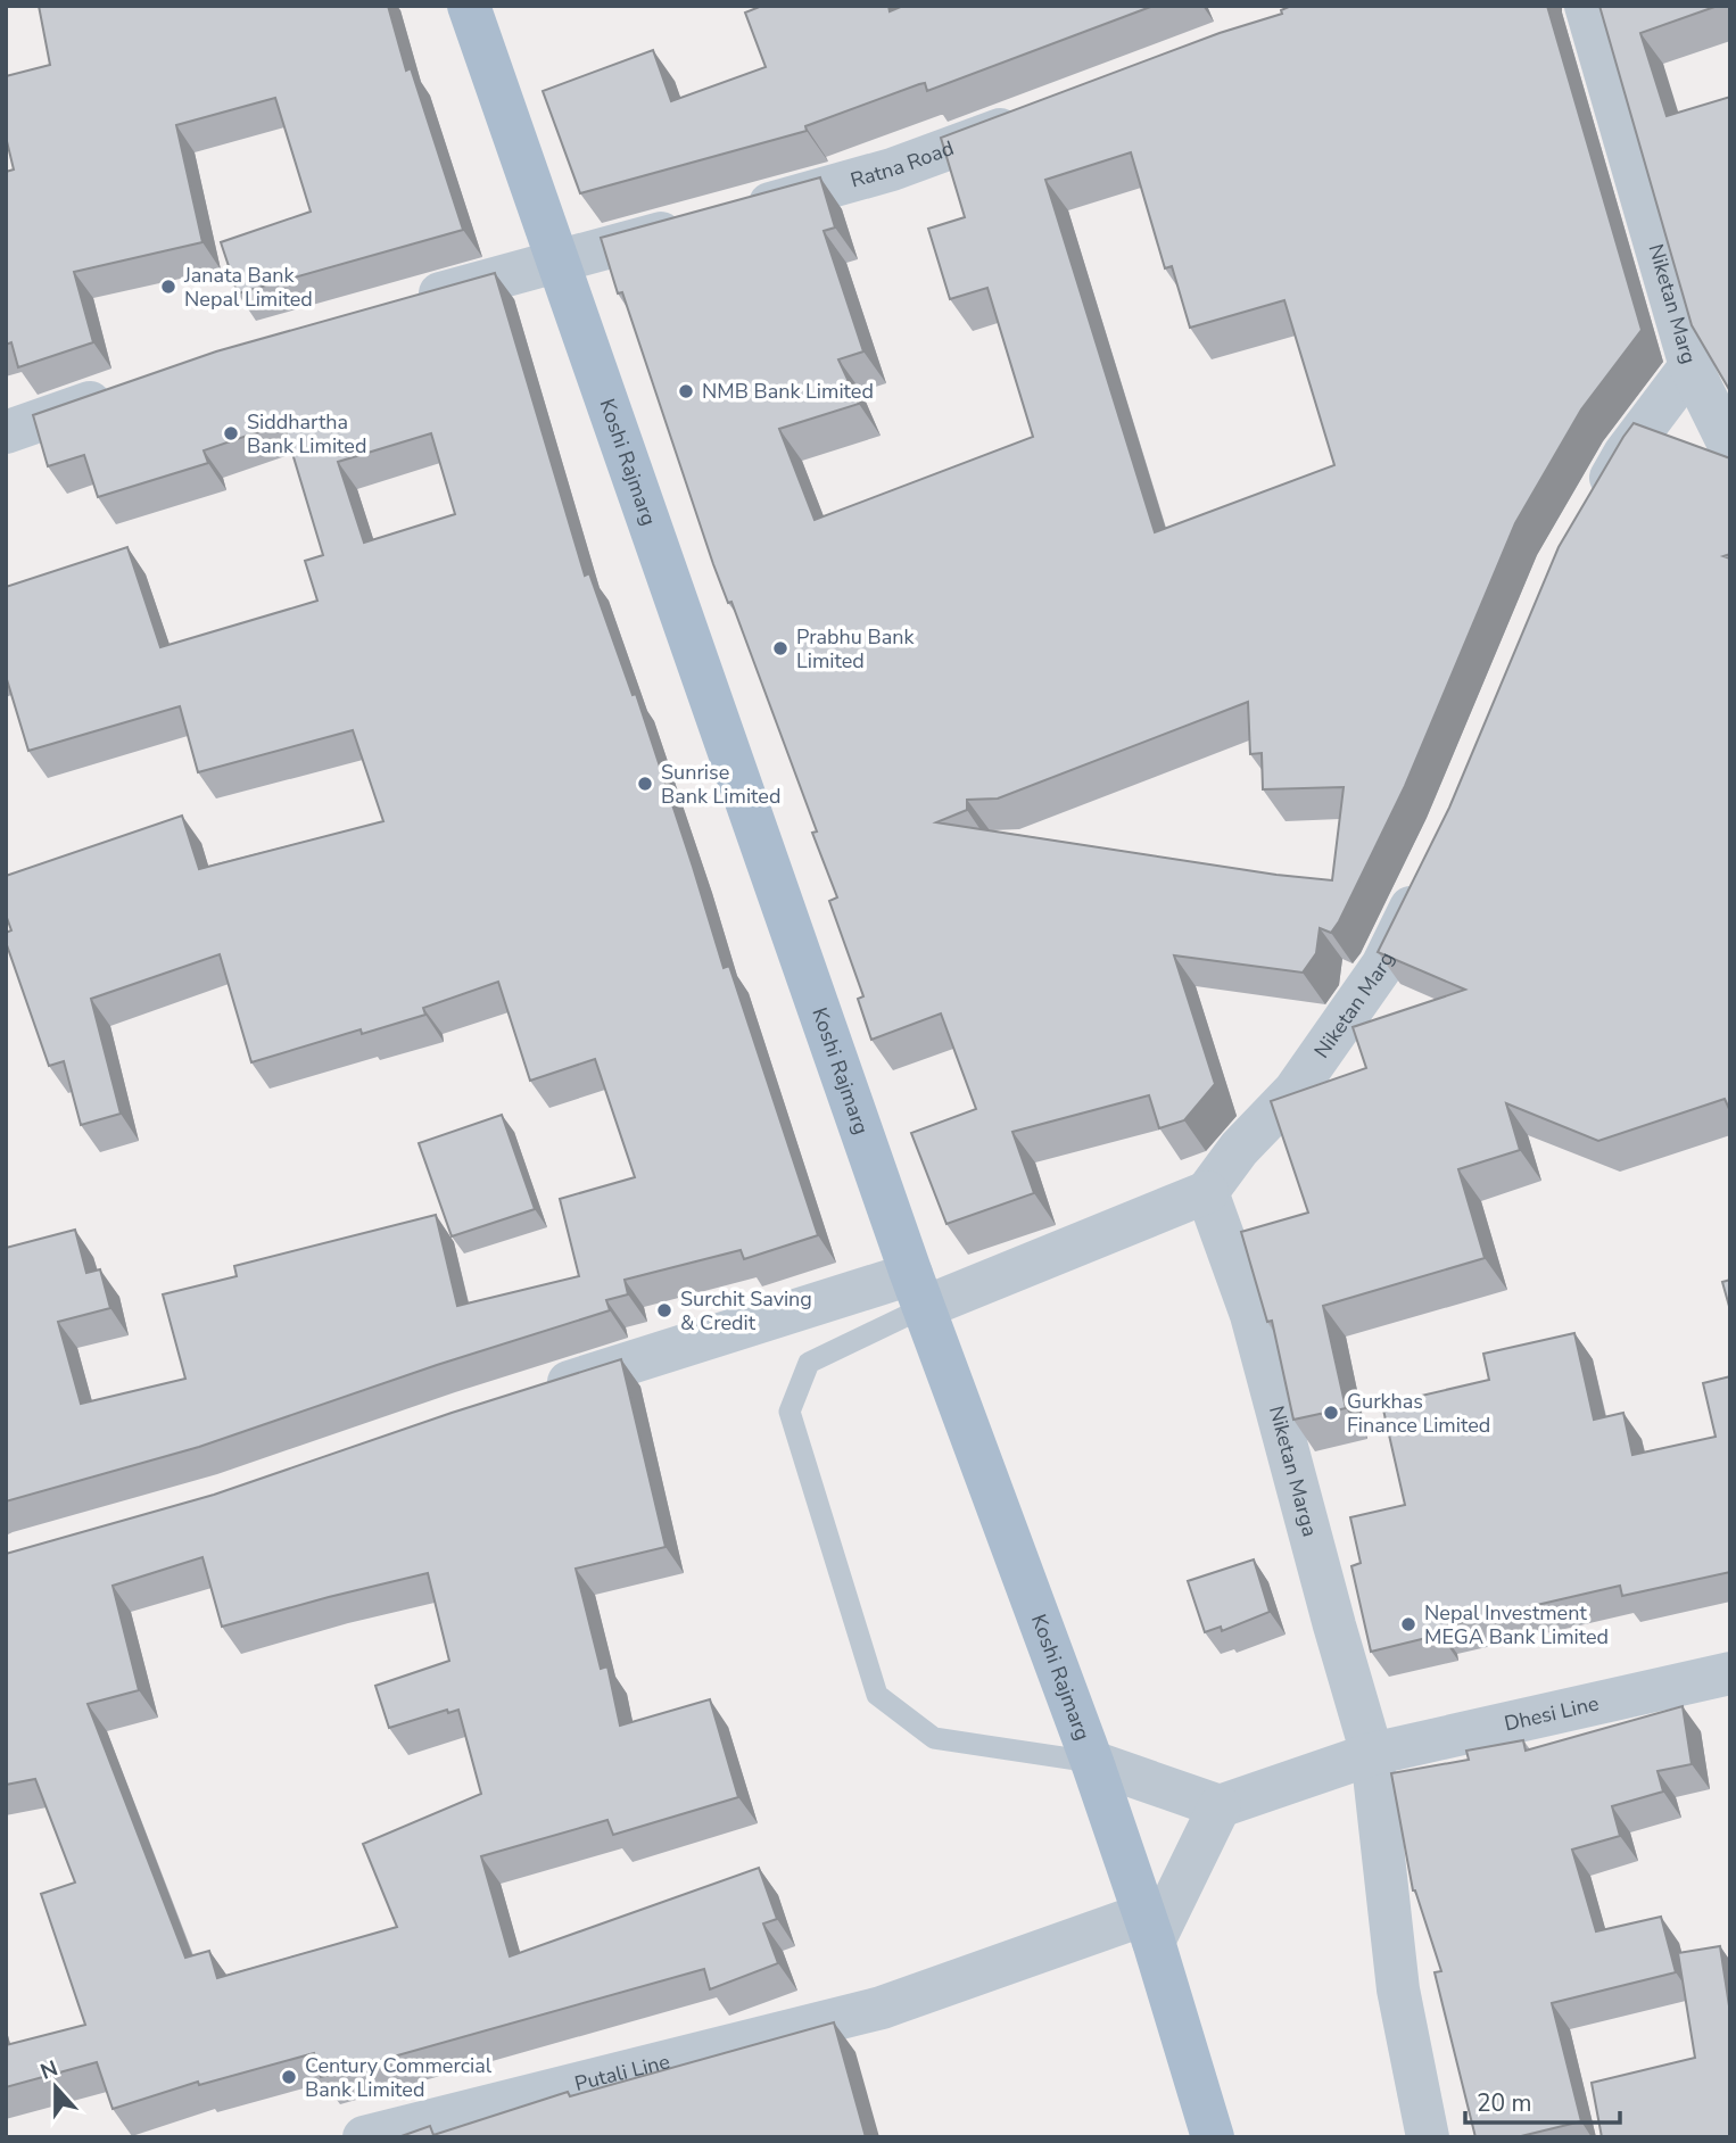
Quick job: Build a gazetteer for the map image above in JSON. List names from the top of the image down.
{
  "streets": {
    "main road": ["Koshi Rajmarg"],
    "street": [
      "Ratna Road",
      "Niketan Marg",
      "Niketan Marga",
      "Dhesi Line",
      "Putali Line"
    ]
  },
  "crossings": [
    ["Niketan Marg", "Niketan Marga"],
    ["Koshi Rajmarg", "Putali Line"],
    ["Niketan Marga", "Dhesi Line"]
  ],
  "places": [
    "Janata Bank Nepal Limited",
    "NMB Bank Limited",
    "Siddhartha Bank Limited",
    "Prabhu Bank Limited",
    "Sunrise Bank Limited",
    "Surchit Saving & Credit",
    "Gurkhas Finance Limited",
    "Nepal Investment MEGA Bank Limited",
    "Century Commercial Bank Limited"
  ],
  "scale_bar": "20 m",
  "north": "top"
}
